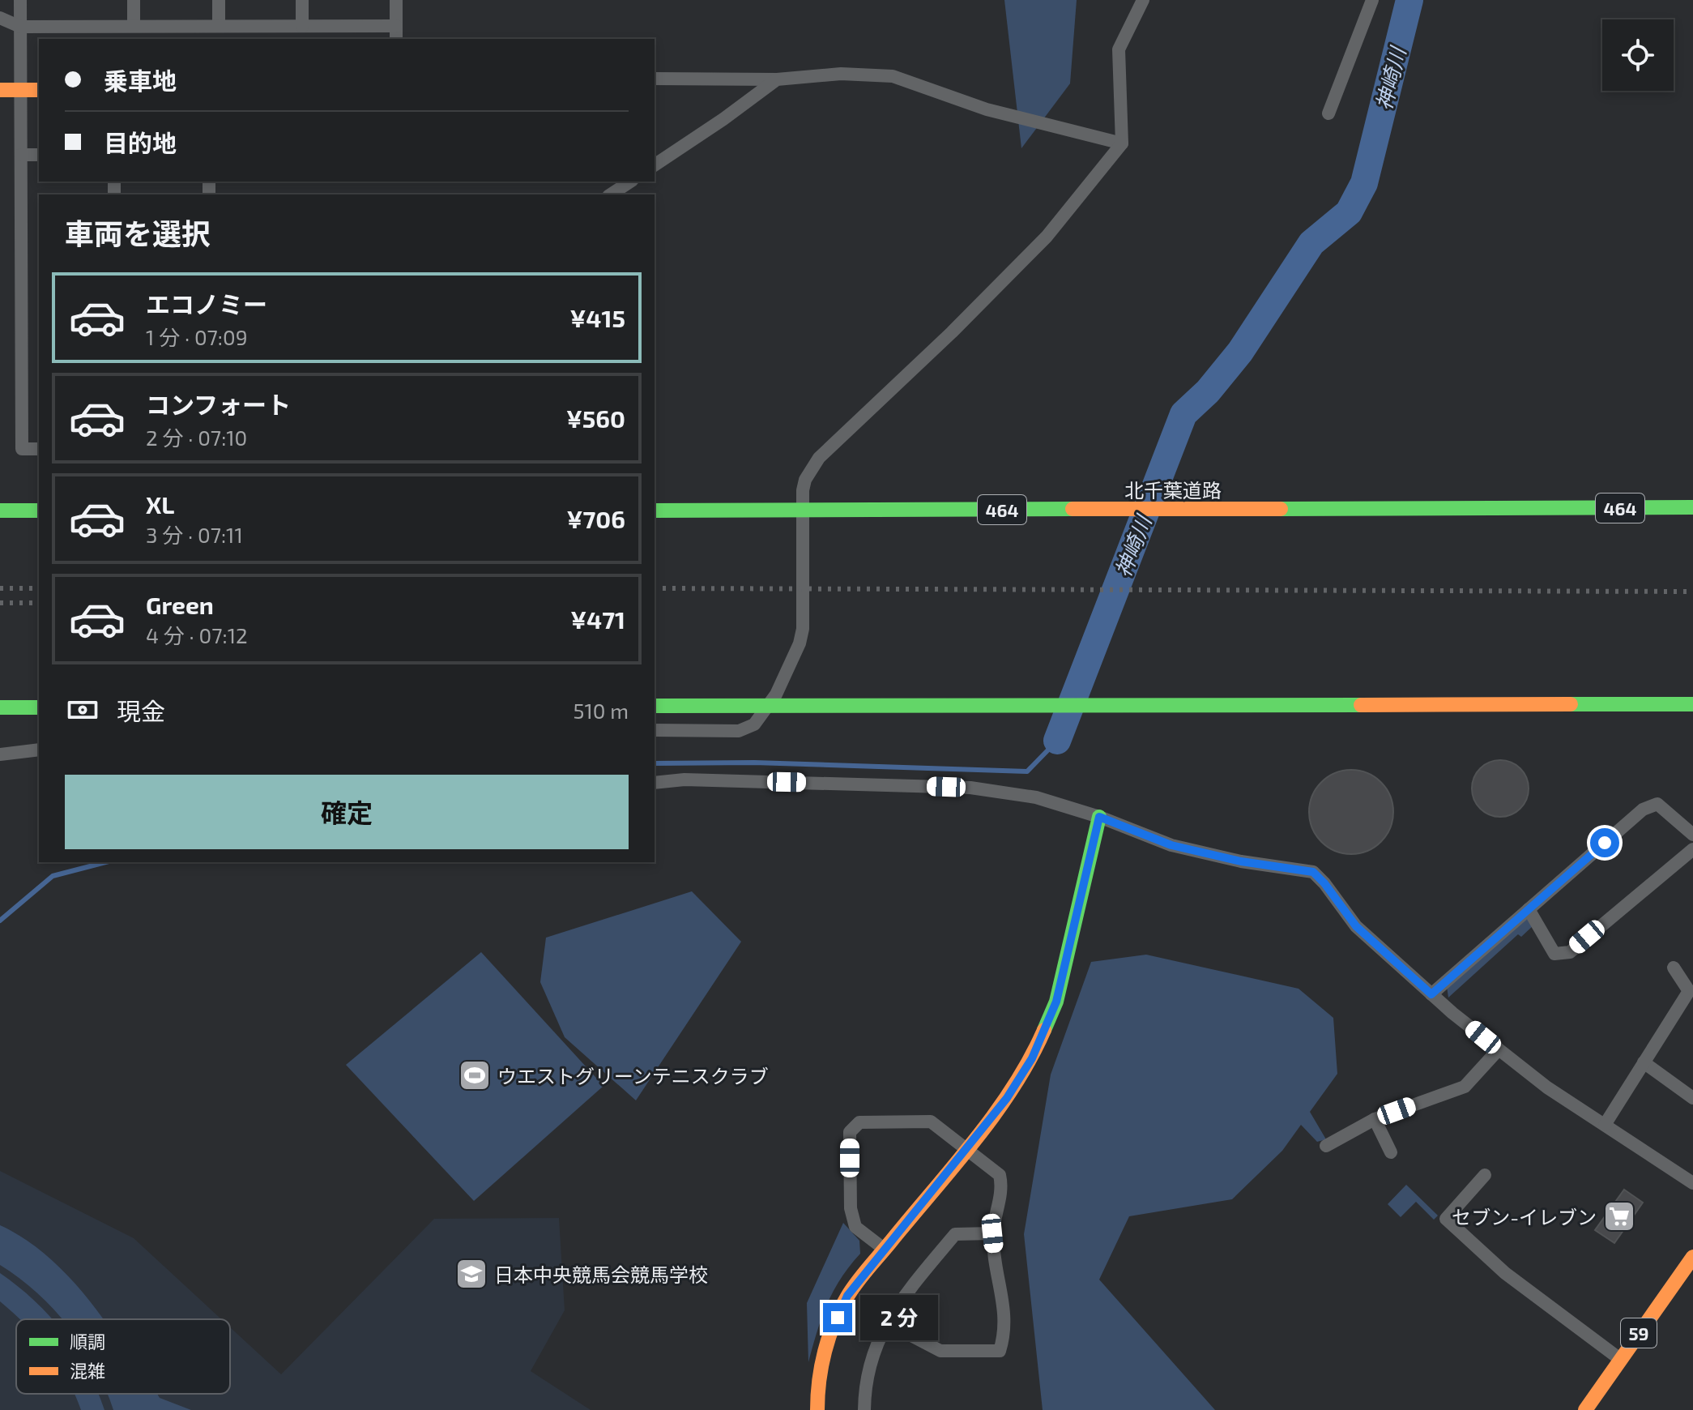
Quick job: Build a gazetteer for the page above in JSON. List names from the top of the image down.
{
  "streets": {
    "main road": ["北千葉道路", "464", "59"]
  },
  "water": ["神崎川"],
  "places": {
    "sports": ["ウエストグリーンテニスクラブ"],
    "supermarket": ["セブン-イレブン"],
    "school or university": ["日本中央競馬会競馬学校"]
  },
  "legend": ["順調", "混雑"],
  "page": {
    "banner": ["乗車地", "目的地"],
    "heading": "車両を選択",
    "list": [
      {
        "name": "エコノミー",
        "note": "1 分 · 07:09",
        "value": "¥415"
      },
      {
        "name": "コンフォート",
        "note": "2 分 · 07:10",
        "value": "¥560"
      },
      {
        "name": "XL",
        "note": "3 分 · 07:11",
        "value": "¥706"
      },
      {
        "name": "Green",
        "note": "4 分 · 07:12",
        "value": "¥471"
      }
    ],
    "pay": ["現金", "510 m"],
    "buttons": "確定",
    "bubble": "2 分"
  }
}
